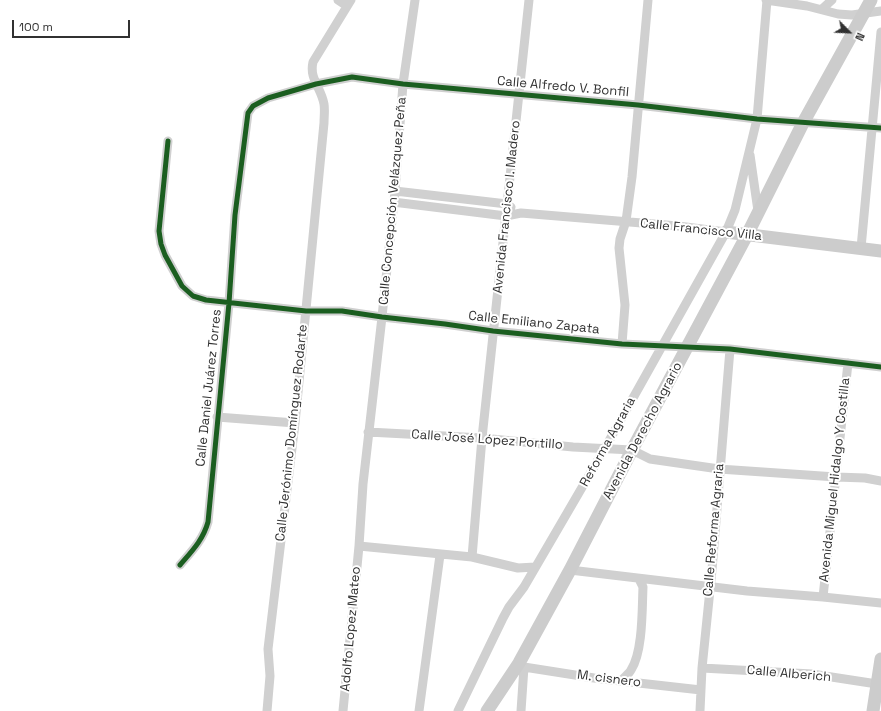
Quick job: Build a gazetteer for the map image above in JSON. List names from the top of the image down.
{
  "streets": {
    "street": [
      "Calle Alfredo V. Bonfil",
      "Calle Concepción Velázquez Peña",
      "Avenida Francisco I. Madero",
      "Calle Francisco Villa",
      "Calle Emiliano Zapata",
      "Calle Daniel Juárez Torres",
      "Avenida Derecho Agrario",
      "Calle Jerónimo Domínguez Rodarte",
      "Calle José López Portillo",
      "Reforma Agraria",
      "Avenida Miguel Hidalgo Y Costilla",
      "Calle Reforma Agraria",
      "Adolfo Lopez Mateo",
      "Calle Alberich",
      "M. cisnero"
    ]
  },
  "crossings": [
    ["Calle Alfredo V. Bonfil", "Calle Concepción Velázquez Peña"],
    ["Calle Alfredo V. Bonfil", "Avenida Francisco I. Madero"],
    ["Calle Alfredo V. Bonfil", "Calle Daniel Juárez Torres"],
    ["Calle Alfredo V. Bonfil", "Avenida Derecho Agrario"],
    ["Calle Alfredo V. Bonfil", "Calle Jerónimo Domínguez Rodarte"],
    ["Calle Concepción Velázquez Peña", "Calle Francisco Villa"],
    ["Calle Concepción Velázquez Peña", "Calle Emiliano Zapata"],
    ["Calle Concepción Velázquez Peña", "Calle José López Portillo"],
    ["Calle Concepción Velázquez Peña", "Adolfo Lopez Mateo"],
    ["Avenida Francisco I. Madero", "Calle Francisco Villa"],
    ["Avenida Francisco I. Madero", "Calle Emiliano Zapata"],
    ["Avenida Francisco I. Madero", "Calle José López Portillo"],
    ["Calle Francisco Villa", "Avenida Derecho Agrario"],
    ["Calle Francisco Villa", "Reforma Agraria"],
    ["Calle Emiliano Zapata", "Calle Daniel Juárez Torres"],
    ["Calle Emiliano Zapata", "Avenida Derecho Agrario"],
    ["Calle Emiliano Zapata", "Calle Jerónimo Domínguez Rodarte"],
    ["Calle Emiliano Zapata", "Reforma Agraria"],
    ["Calle Emiliano Zapata", "Avenida Miguel Hidalgo Y Costilla"],
    ["Calle Emiliano Zapata", "Calle Reforma Agraria"],
    ["Avenida Derecho Agrario", "Calle José López Portillo"],
    ["Avenida Derecho Agrario", "M. cisnero"],
    ["Calle José López Portillo", "Reforma Agraria"],
    ["Calle Reforma Agraria", "Calle Alberich"],
    ["Calle Reforma Agraria", "M. cisnero"]
  ],
  "scale_bar": "100 m",
  "north": "bottom right"
}
